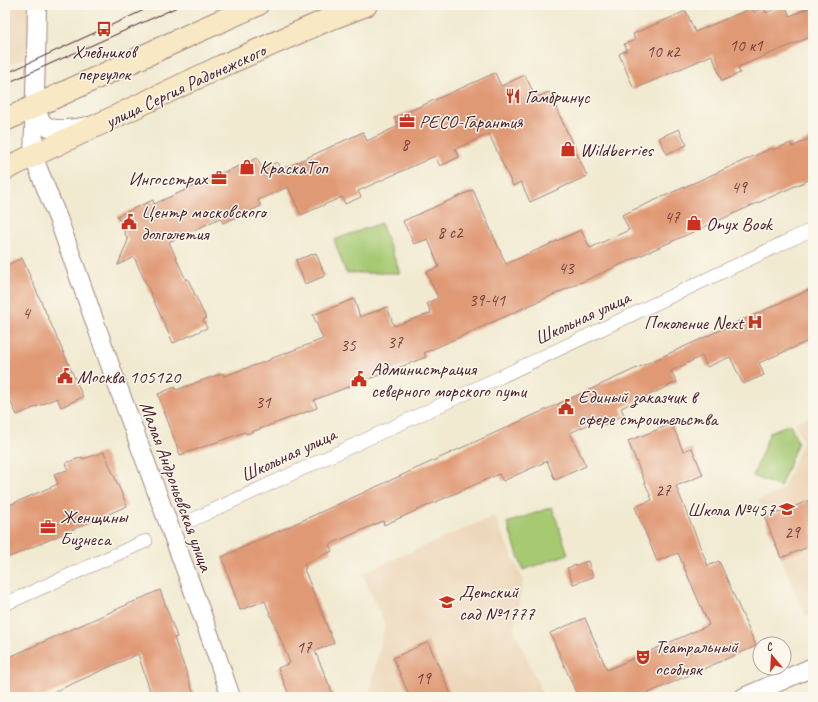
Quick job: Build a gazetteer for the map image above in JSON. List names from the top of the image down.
{
  "streets": {
    "main road": ["улица Сергия Радонежского"],
    "street": ["Школьная улица", "Малая Андроньевская улица"]
  },
  "crossings": [
    ["улица Сергия Радонежского", "Малая Андроньевская улица"]
  ],
  "places": {
    "bus stop": ["Хлебников переулок"],
    "restaurant": ["Гамбринус"],
    "office": ["РЕСО-Гарантия", "Ингосстрах", "Женщины Бизнеса"],
    "shop": ["Wildberries", "КраскаТоп", "Onyx Book"],
    "public building": [
      "Центр московского долголетия",
      "Москва 105120",
      "Администрация северного морского пути",
      "Единый заказчик в сфере строительства"
    ],
    "hospital": ["Поколение Next"],
    "school or university": ["Школа №457", "Детский сад №1777"],
    "theatre": ["Театральный особняк"]
  },
  "house_numbers": [
    "10 к1",
    "10 к2",
    "8",
    "49",
    "47",
    "8 с2",
    "43",
    "39-41",
    "4",
    "37",
    "35",
    "31",
    "27",
    "29",
    "17",
    "19"
  ],
  "north": "top"
}
